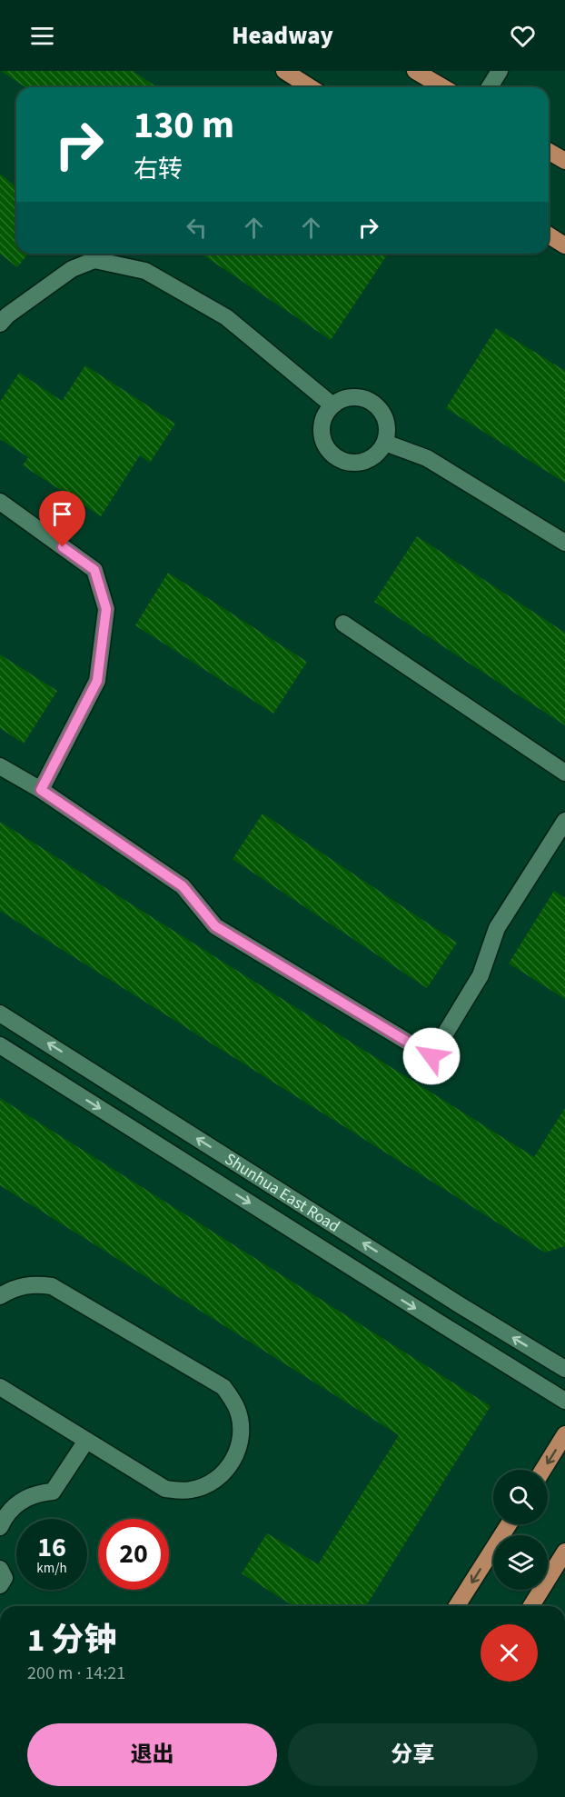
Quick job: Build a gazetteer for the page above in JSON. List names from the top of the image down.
{
  "streets": {
    "street": ["Shunhua East Road"]
  },
  "page": {
    "header": "Headway",
    "turn": ["130 m", "右转"],
    "speed": "16 km/h",
    "limit": "20",
    "heading": ["1 分钟", "200 m · 14:21"],
    "buttons": ["退出", "分享"]
  }
}
